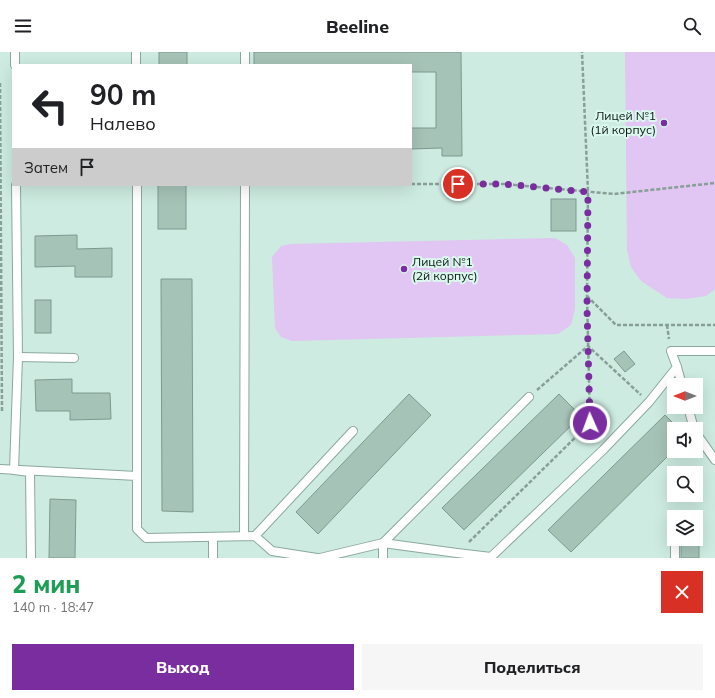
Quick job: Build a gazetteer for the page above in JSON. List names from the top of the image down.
{
  "places": ["Лицей №1 (1й корпус)", "Лицей №1 (2й корпус)"],
  "north": "left",
  "page": {
    "header": "Beeline",
    "turn": ["90 m", "Налево"],
    "then": "Затем",
    "heading": ["2 мин", "140 m · 18:47"],
    "buttons": ["Выход", "Поделиться"]
  }
}
